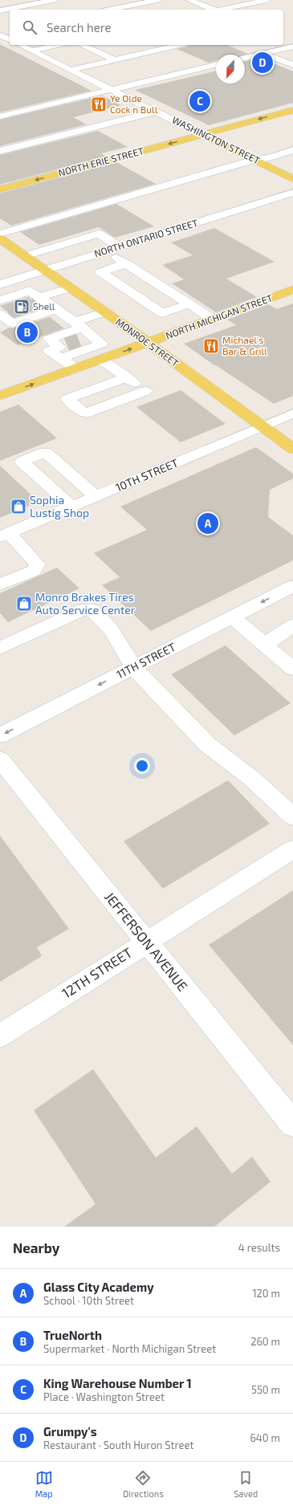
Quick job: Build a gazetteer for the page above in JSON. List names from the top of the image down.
{
  "streets": {
    "main road": [
      "WASHINGTON STREET",
      "NORTH ERIE STREET",
      "NORTH MICHIGAN STREET",
      "MONROE STREET"
    ],
    "street": [
      "NORTH ONTARIO STREET",
      "10TH STREET",
      "11TH STREET",
      "JEFFERSON AVENUE",
      "12TH STREET"
    ]
  },
  "crossings": [
    ["WASHINGTON STREET", "NORTH ERIE STREET"],
    ["NORTH ONTARIO STREET", "MONROE STREET"],
    ["NORTH MICHIGAN STREET", "MONROE STREET"],
    ["MONROE STREET", "10TH STREET"],
    ["JEFFERSON AVENUE", "12TH STREET"]
  ],
  "one_way": ["NORTH ERIE STREET", "NORTH MICHIGAN STREET", "11TH STREET"],
  "places": {
    "restaurant": ["Ye Olde Cock n Bull", "Michael's Bar & Grill"],
    "fuel station": ["Shell"],
    "shop": ["Sophia Lustig Shop", "Monro Brakes Tires Auto Service Center"]
  },
  "north": "bottom",
  "page": {
    "search": "Search here",
    "pins": [
      "D",
      "C",
      "B",
      "A"
    ],
    "heading": ["Nearby", "4 results"],
    "list": [
      {
        "mark": "A",
        "name": "Glass City Academy",
        "note": "School · 10th Street",
        "value": "120 m"
      },
      {
        "mark": "B",
        "name": "TrueNorth",
        "note": "Supermarket · North Michigan Street",
        "value": "260 m"
      },
      {
        "mark": "C",
        "name": "King Warehouse Number 1",
        "note": "Place · Washington Street",
        "value": "550 m"
      },
      {
        "mark": "D",
        "name": "Grumpy's",
        "note": "Restaurant · South Huron Street",
        "value": "640 m"
      }
    ],
    "nav": ["Map", "Directions", "Saved"]
  }
}
